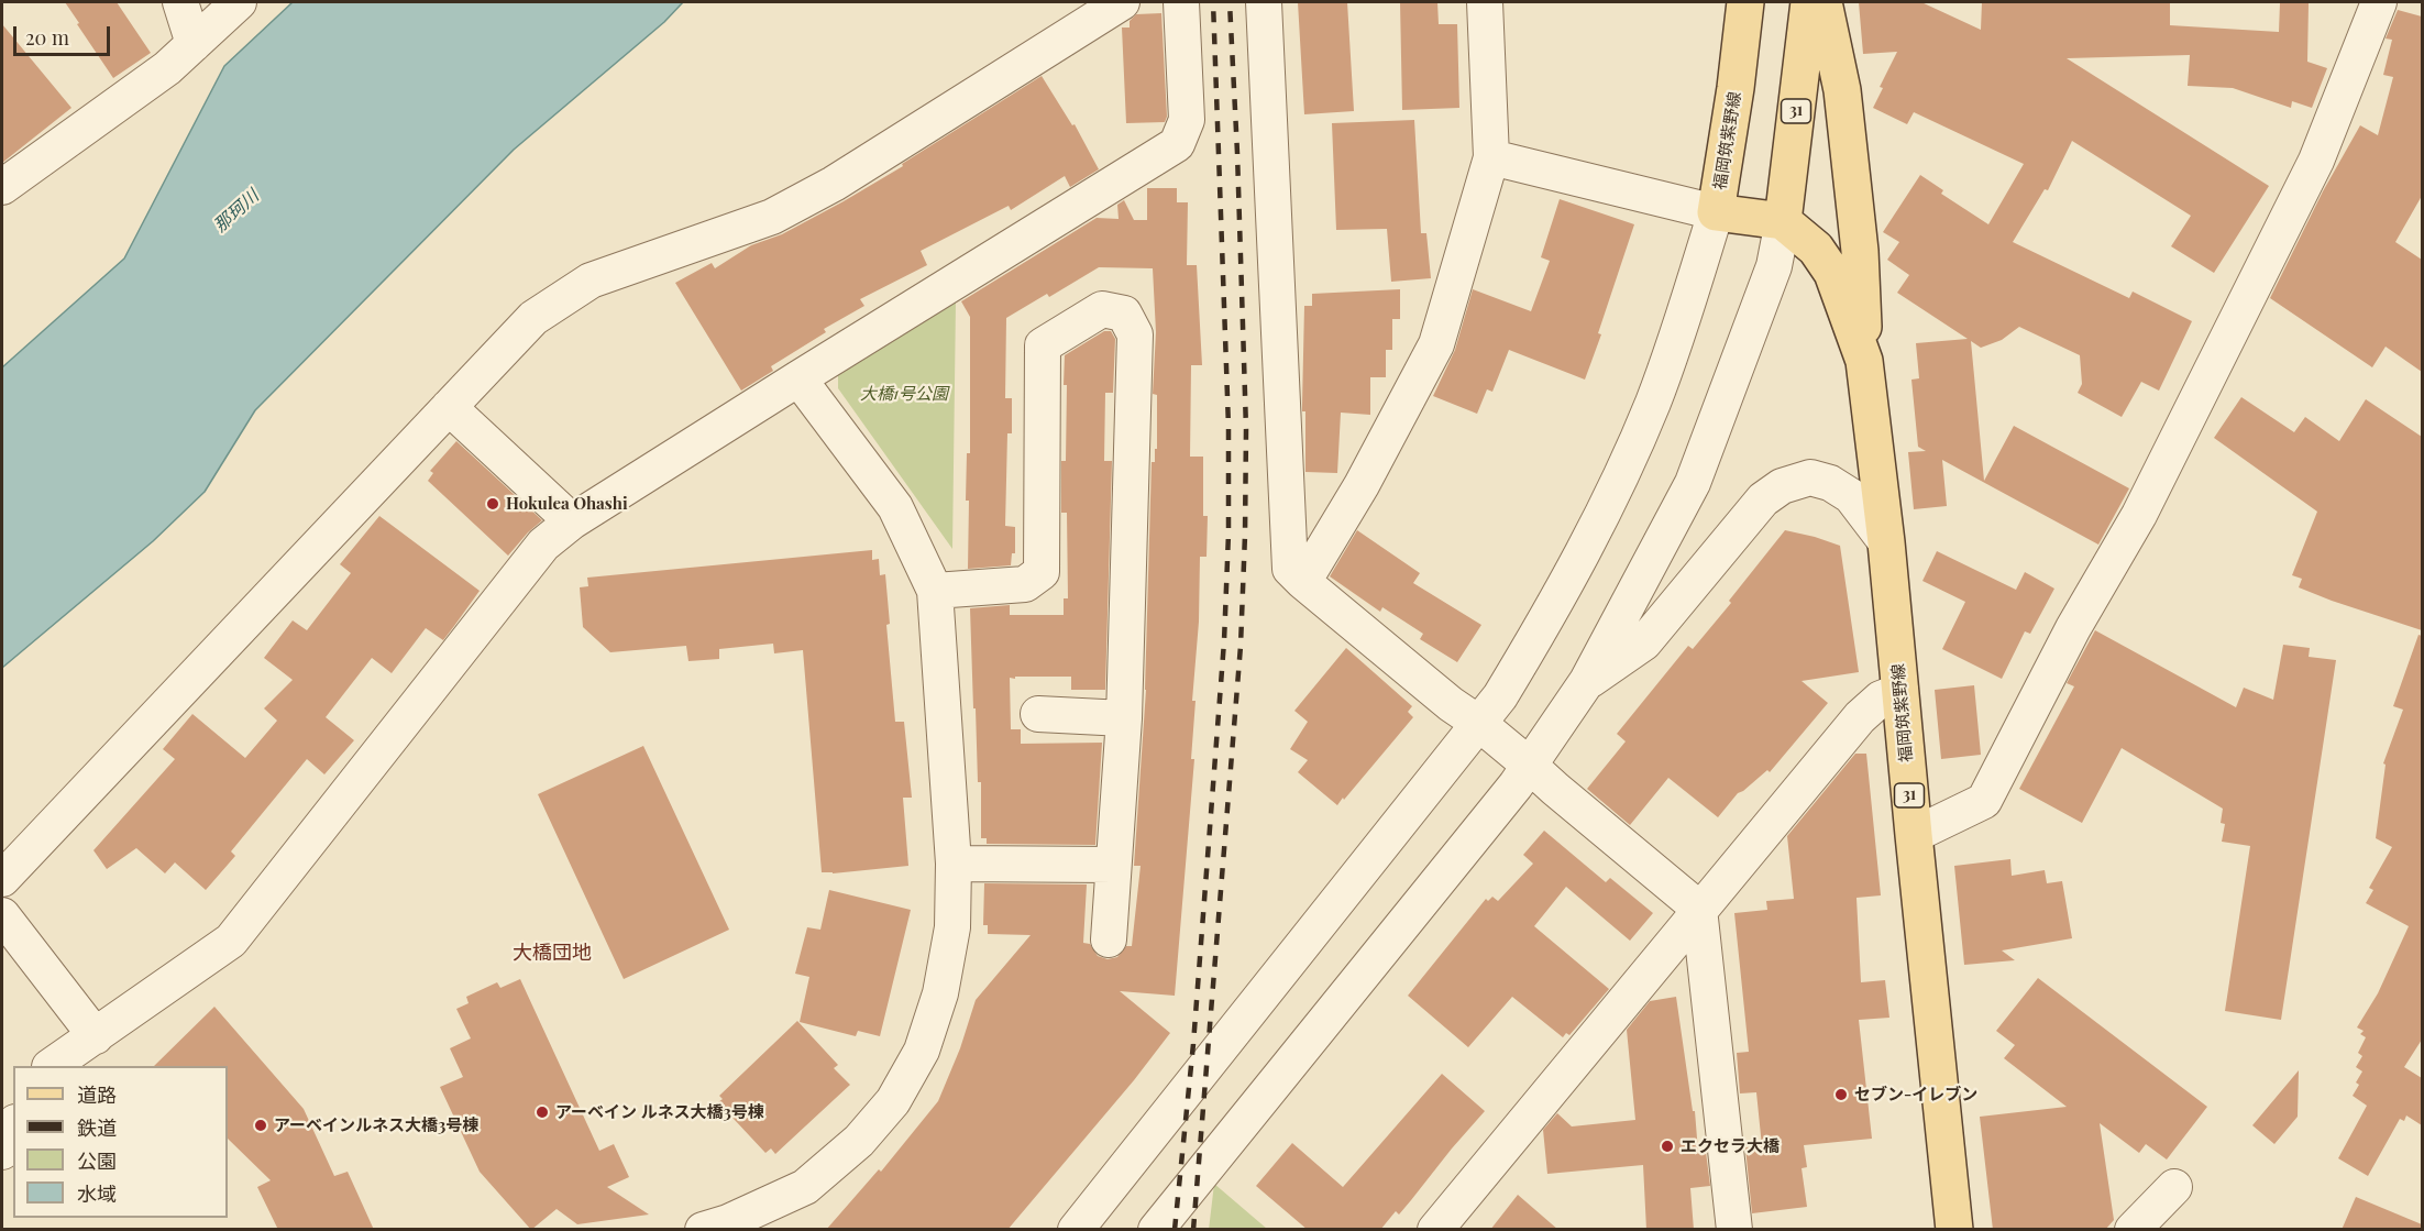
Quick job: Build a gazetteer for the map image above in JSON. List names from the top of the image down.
{
  "streets": {
    "main road": ["31", "福岡筑紫野線"]
  },
  "crossings": [
    ["31", "福岡筑紫野線"]
  ],
  "districts": ["大橋団地"],
  "water": ["那珂川"],
  "parks": ["大橋1号公園"],
  "places": [
    "Hokulea Ohashi",
    "セブン-イレブン",
    "アーベイン ルネス大橋3号棟",
    "アーベインルネス大橋3号棟",
    "エクセラ大橋"
  ],
  "legend": [
    "道路",
    "鉄道",
    "公園",
    "水域"
  ],
  "scale_bar": "20 m"
}
